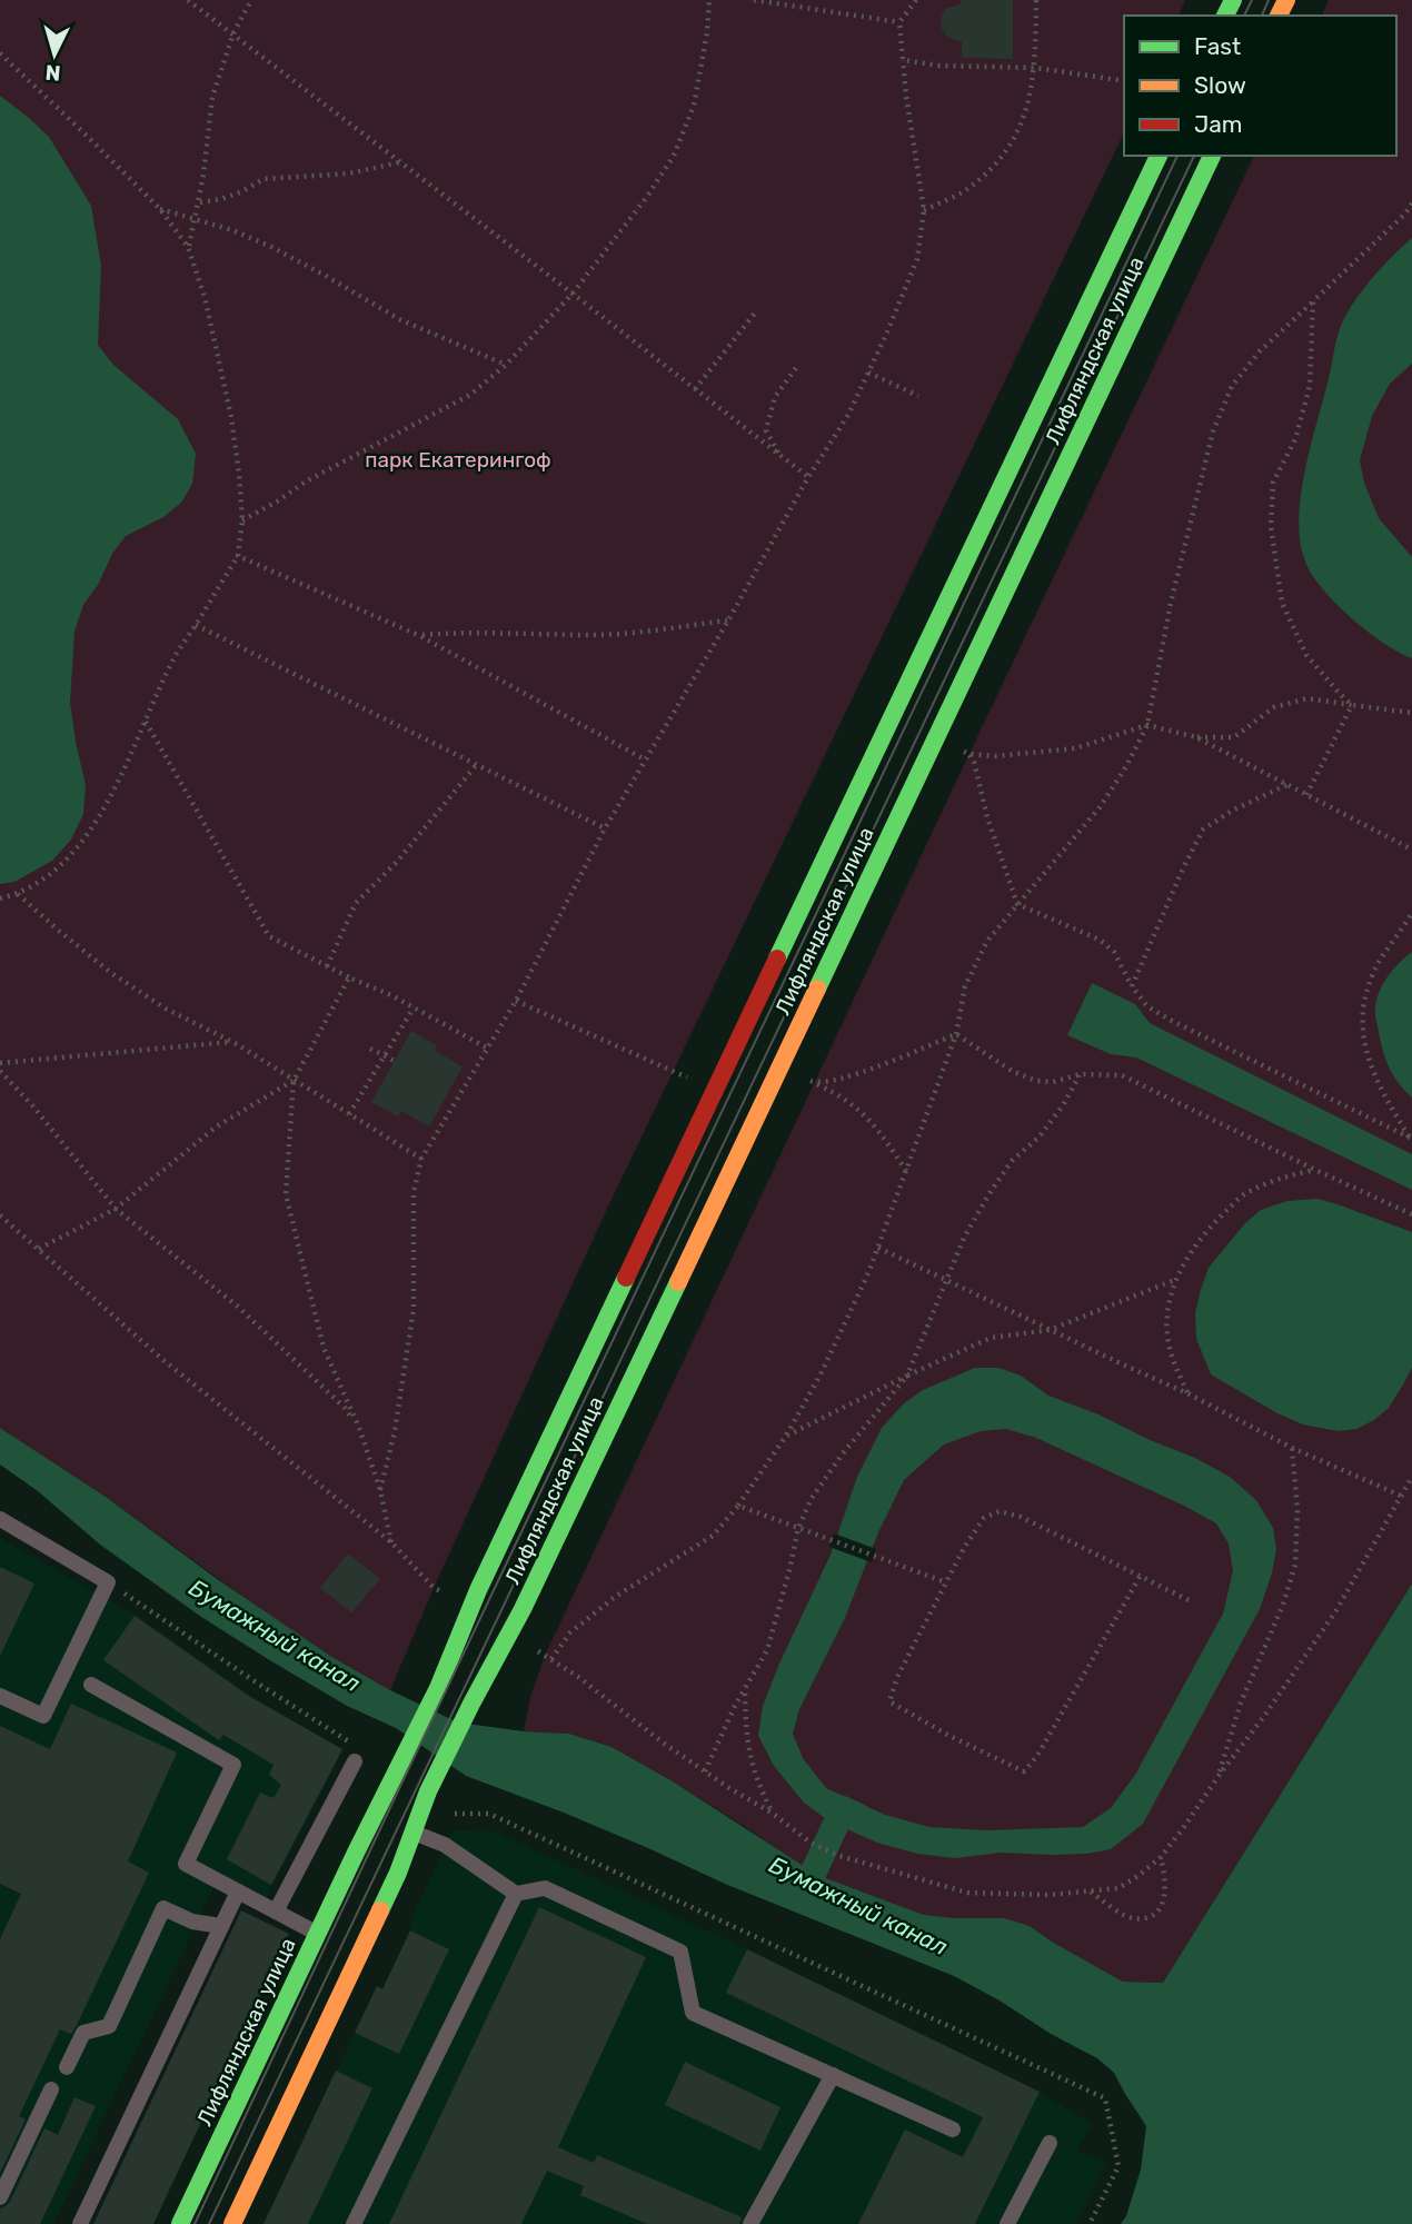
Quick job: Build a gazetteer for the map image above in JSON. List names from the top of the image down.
{
  "streets": {
    "street": ["Лифляндская улица"]
  },
  "water": ["Бумажный канал"],
  "parks": ["парк Екатерингоф"],
  "legend": ["Fast", "Slow", "Jam"],
  "north": "bottom"
}
